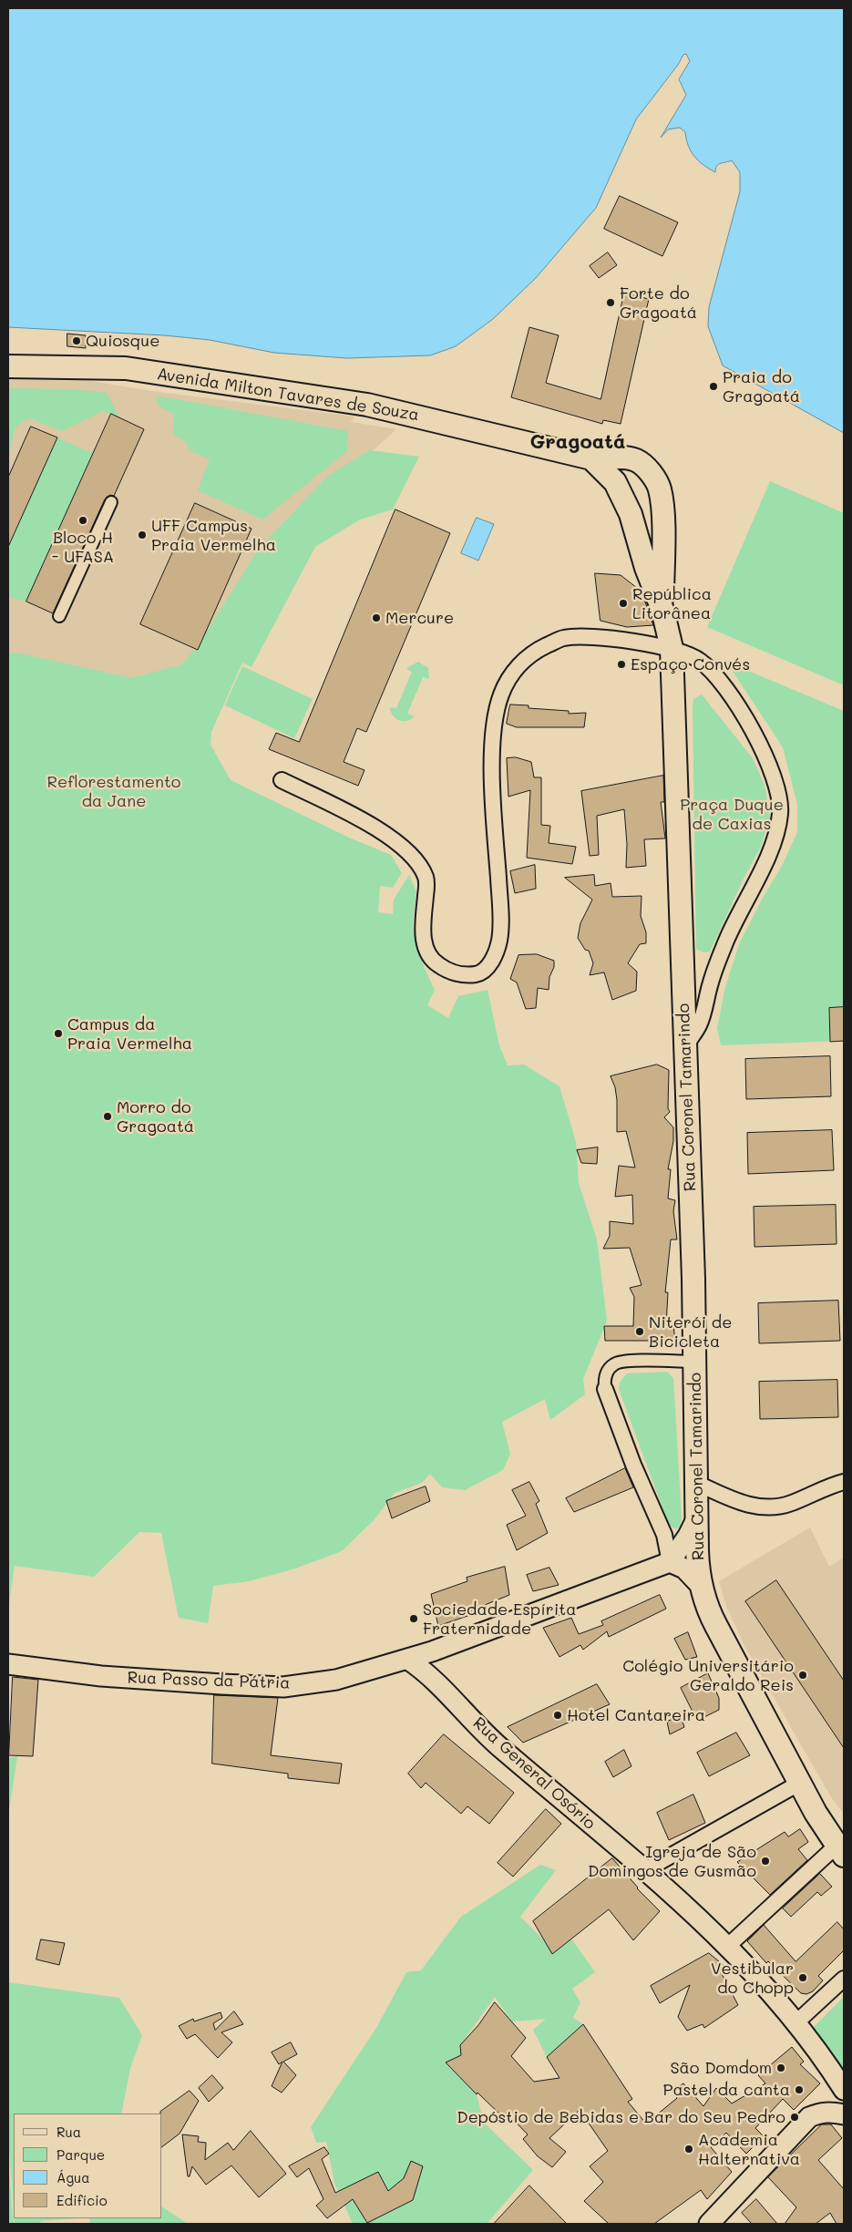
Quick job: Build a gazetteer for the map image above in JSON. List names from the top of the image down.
{
  "streets": {
    "main road": ["Avenida Milton Tavares de Souza", "Rua Coronel Tamarindo"],
    "street": ["Rua Passo da Pátria", "Rua General Osório"]
  },
  "crossings": [
    ["Avenida Milton Tavares de Souza", "Rua Coronel Tamarindo"],
    ["Rua Passo da Pátria", "Rua General Osório"]
  ],
  "districts": ["Gragoatá"],
  "parks": ["Reflorestamento da Jane", "Praça Duque de Caxias"],
  "places": [
    "Forte do Gragoatá",
    "Quiosque",
    "Praia do Gragoatá",
    "Bloco H - UFASA",
    "UFF Campus Praia Vermelha",
    "República Litorânea",
    "Mercure",
    "Espaço Convés",
    "Campus da Praia Vermelha",
    "Morro do Gragoatá",
    "Niterói de Bicicleta",
    "Sociedade Espírita Fraternidade",
    "Colégio Universitário Geraldo Reis",
    "Hotel Cantareira",
    "Igreja de São Domingos de Gusmão",
    "Vestibular do Chopp",
    "São Domdom",
    "Pastel da canta",
    "Depóstio de Bebidas e Bar do Seu Pedro",
    "Academia Halternativa"
  ],
  "legend": [
    "Rua",
    "Parque",
    "Água",
    "Edifício"
  ]
}
